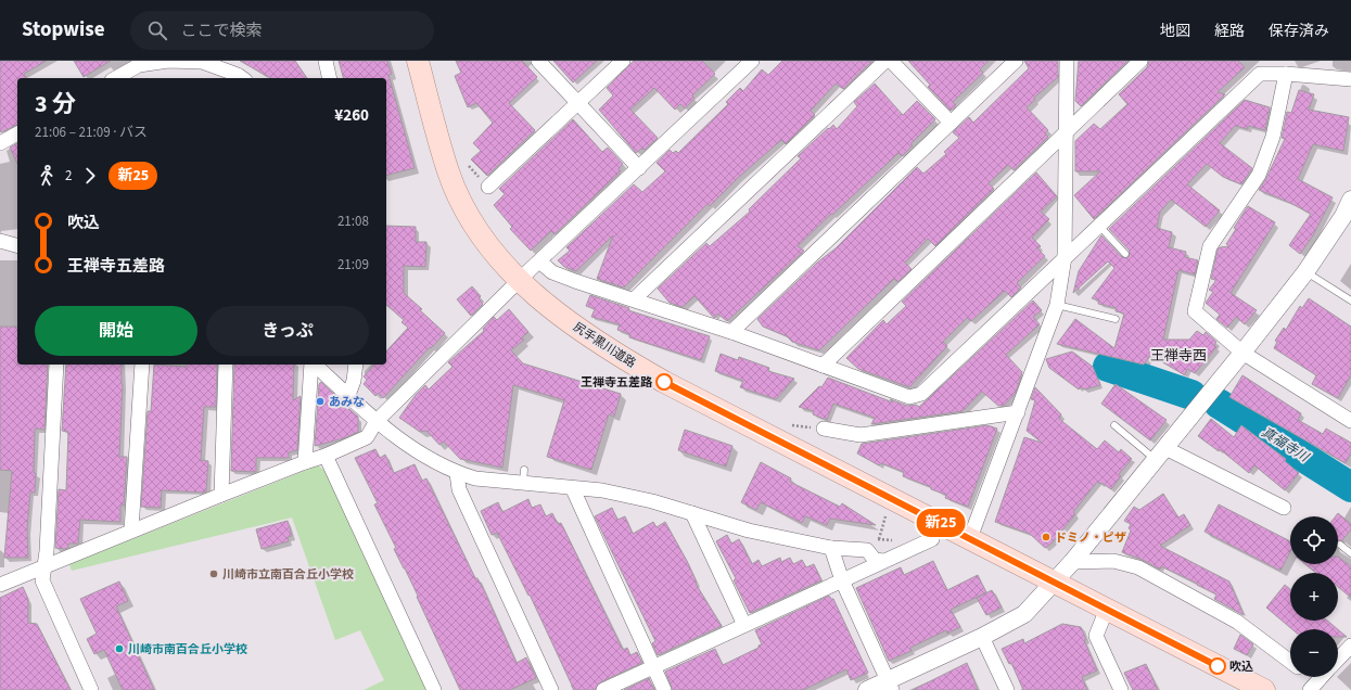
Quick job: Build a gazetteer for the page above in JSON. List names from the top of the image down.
{
  "streets": {
    "main road": ["尻手黒川道路"]
  },
  "districts": ["王禅寺西"],
  "water": ["真福寺川"],
  "places": [
    "王禅寺五差路",
    "あみな",
    "ドミノ・ピザ",
    "川崎市立南百合丘小学校",
    "川崎市南百合丘小学校",
    "吹込"
  ],
  "lines": ["bus line 新25"],
  "page": {
    "header": "Stopwise",
    "search": "ここで検索",
    "nav": ["地図", "経路", "保存済み"],
    "on_map": "新25",
    "heading": ["3 分", "21:06 – 21:09 · バス", "¥260"],
    "legs": ["2", "新25"],
    "list": [
      {
        "name": "吹込",
        "value": "21:08"
      },
      {
        "name": "王禅寺五差路",
        "value": "21:09"
      }
    ],
    "buttons": ["開始", "きっぷ"],
    "map_buttons": ["+", "−"]
  }
}
